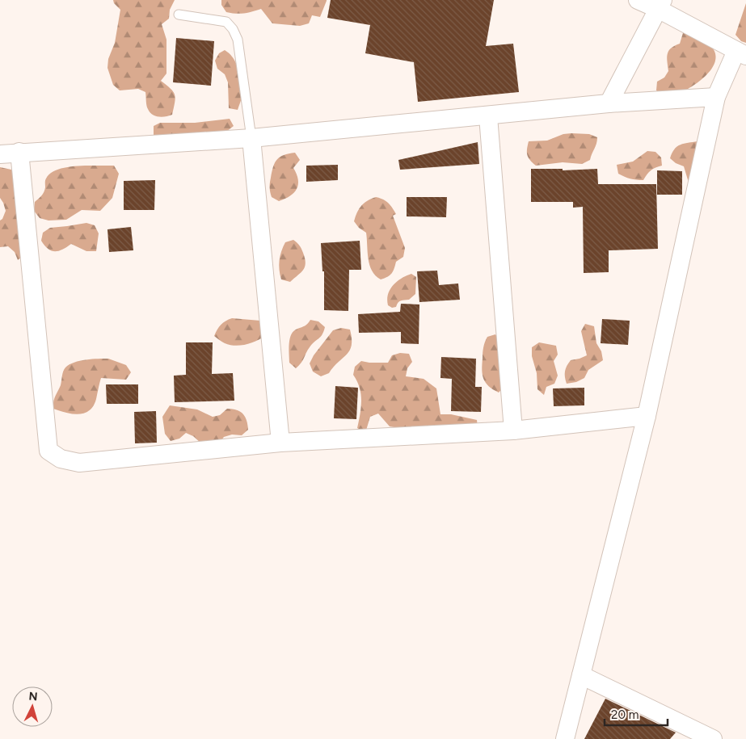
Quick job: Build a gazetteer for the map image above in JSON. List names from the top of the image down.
{
  "scale_bar": "20 m",
  "north": "top"
}
